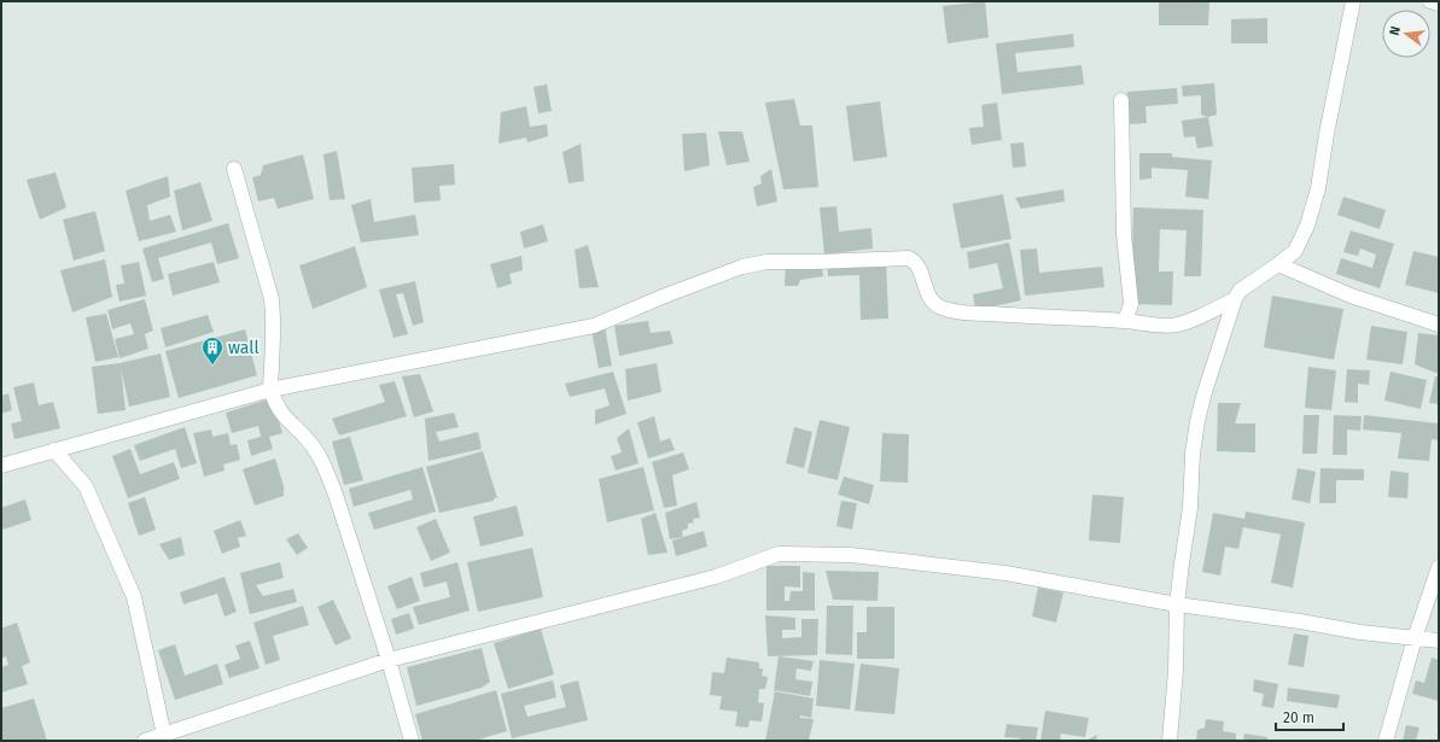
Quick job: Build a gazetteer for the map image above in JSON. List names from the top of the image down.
{
  "places": {
    "building": ["wall"]
  },
  "scale_bar": "20 m",
  "north": "left"
}
